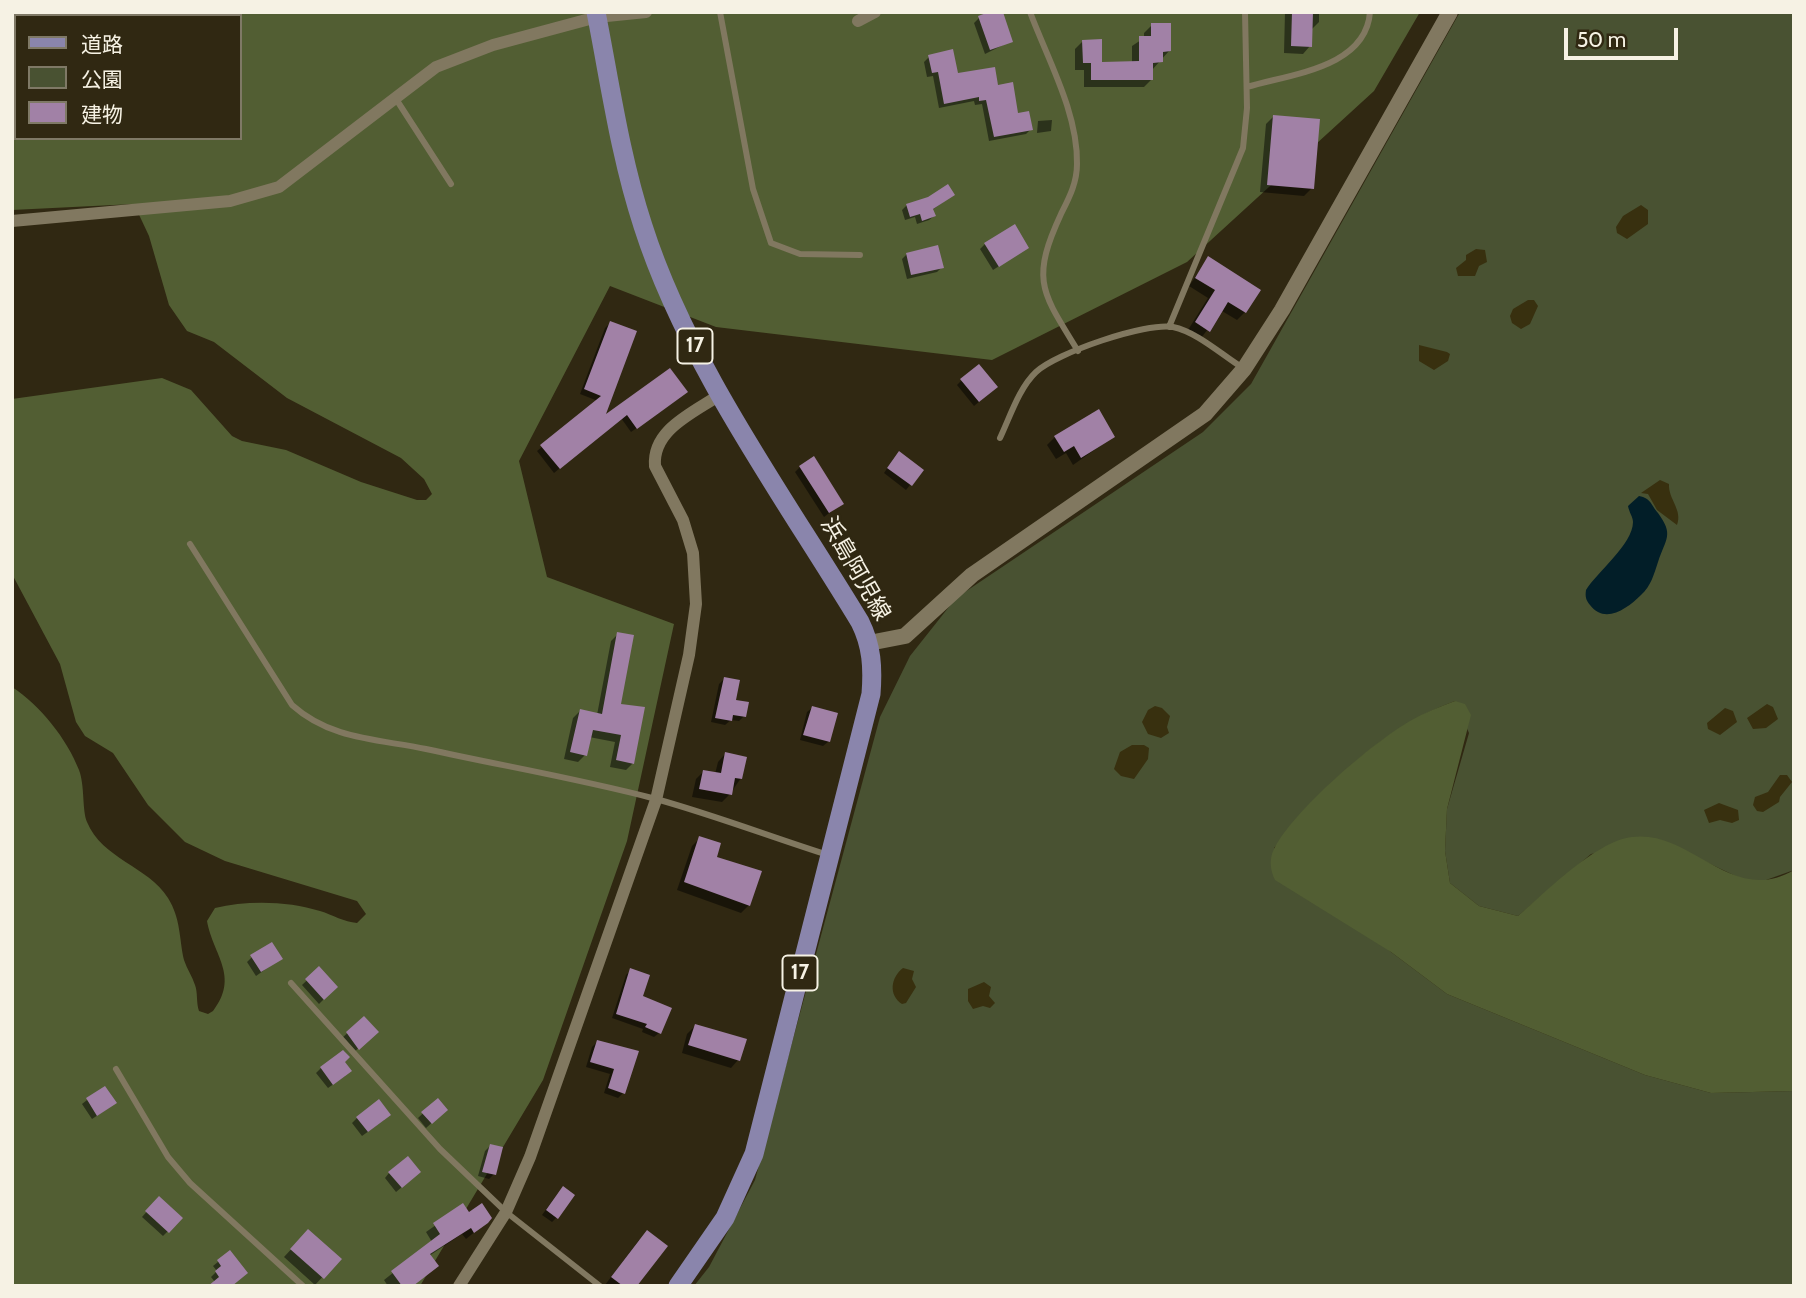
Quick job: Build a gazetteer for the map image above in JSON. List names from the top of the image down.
{
  "streets": {
    "main road": ["17", "浜島阿児線"]
  },
  "legend": ["道路", "公園", "建物"],
  "scale_bar": "50 m"
}
